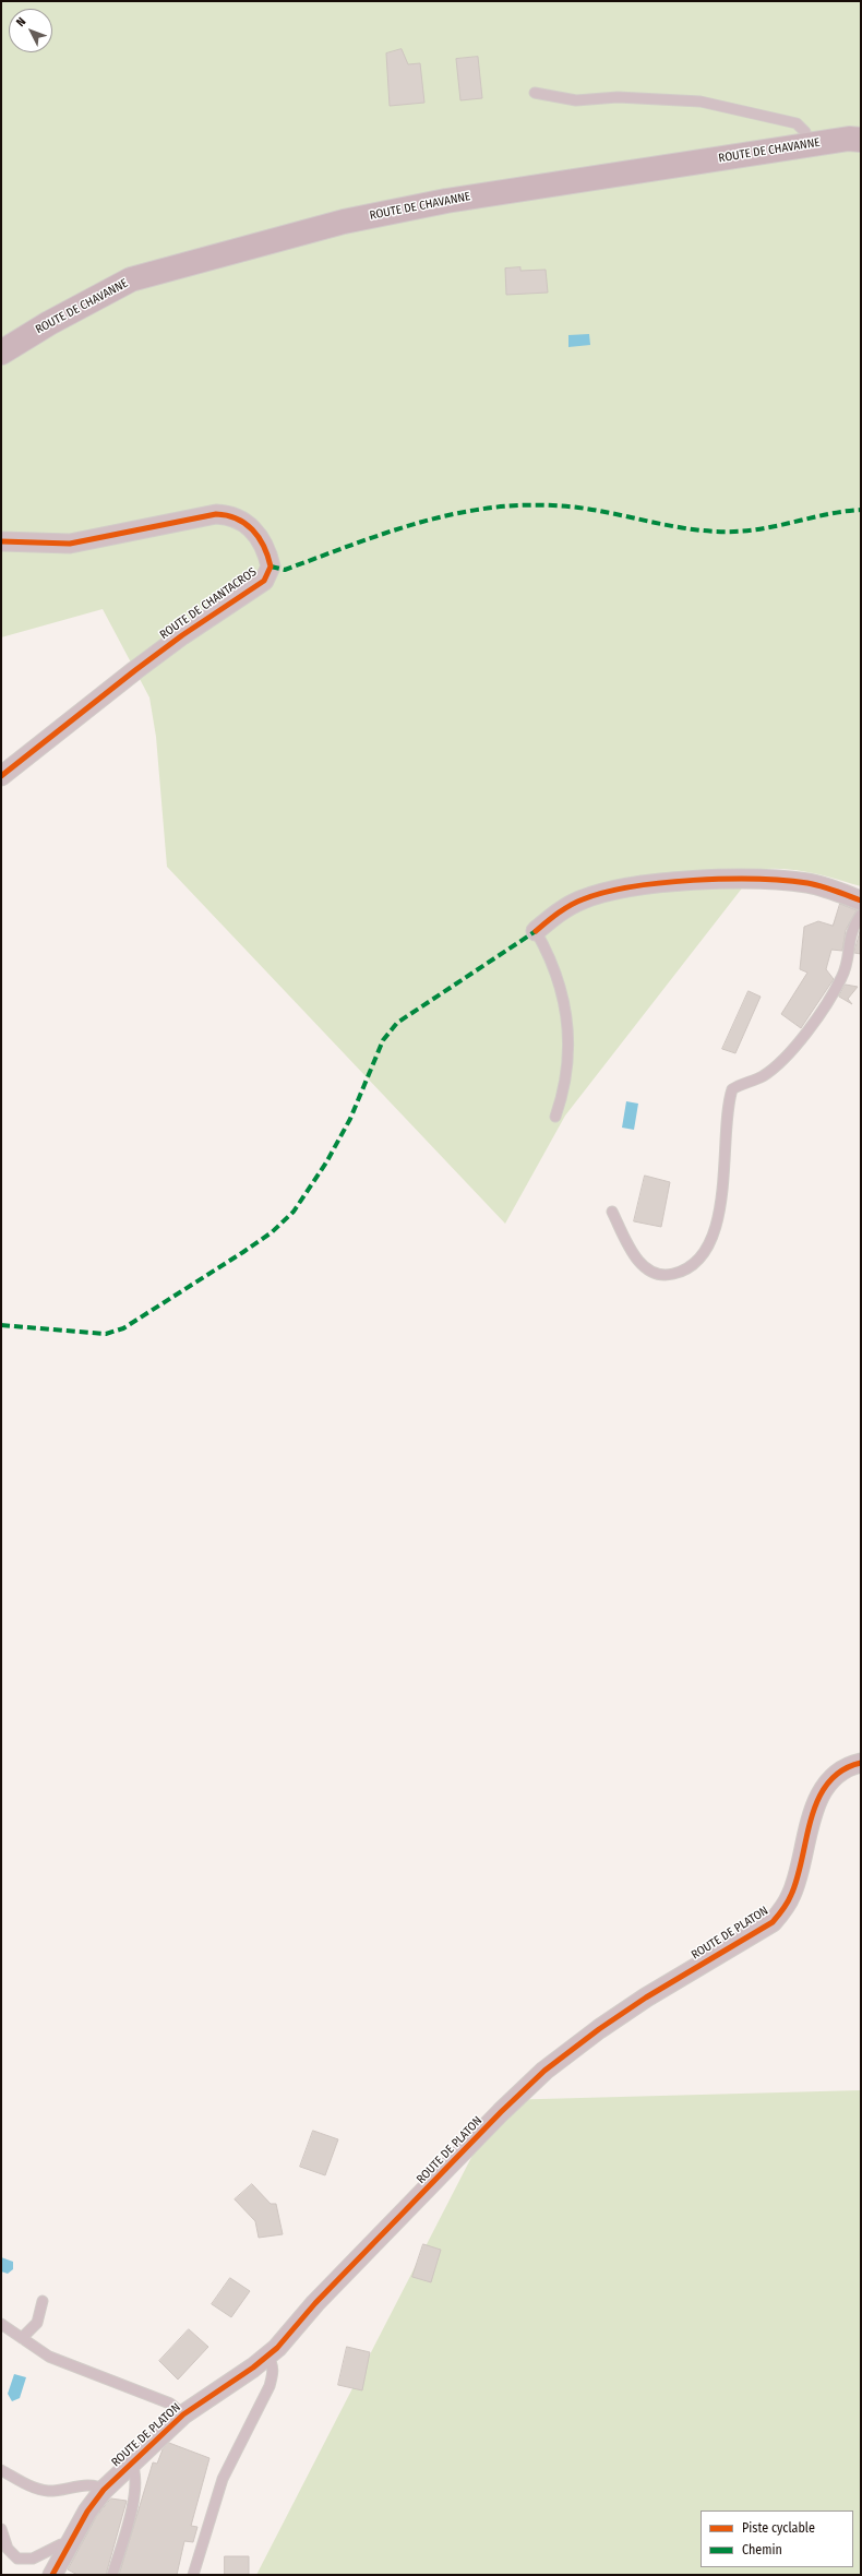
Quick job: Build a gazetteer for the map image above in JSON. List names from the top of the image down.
{
  "streets": {
    "main road": ["ROUTE DE CHAVANNE"],
    "street": ["ROUTE DE CHANTACROS", "ROUTE DE PLATON"]
  },
  "legend": ["Piste cyclable", "Chemin"],
  "north": "top left"
}
